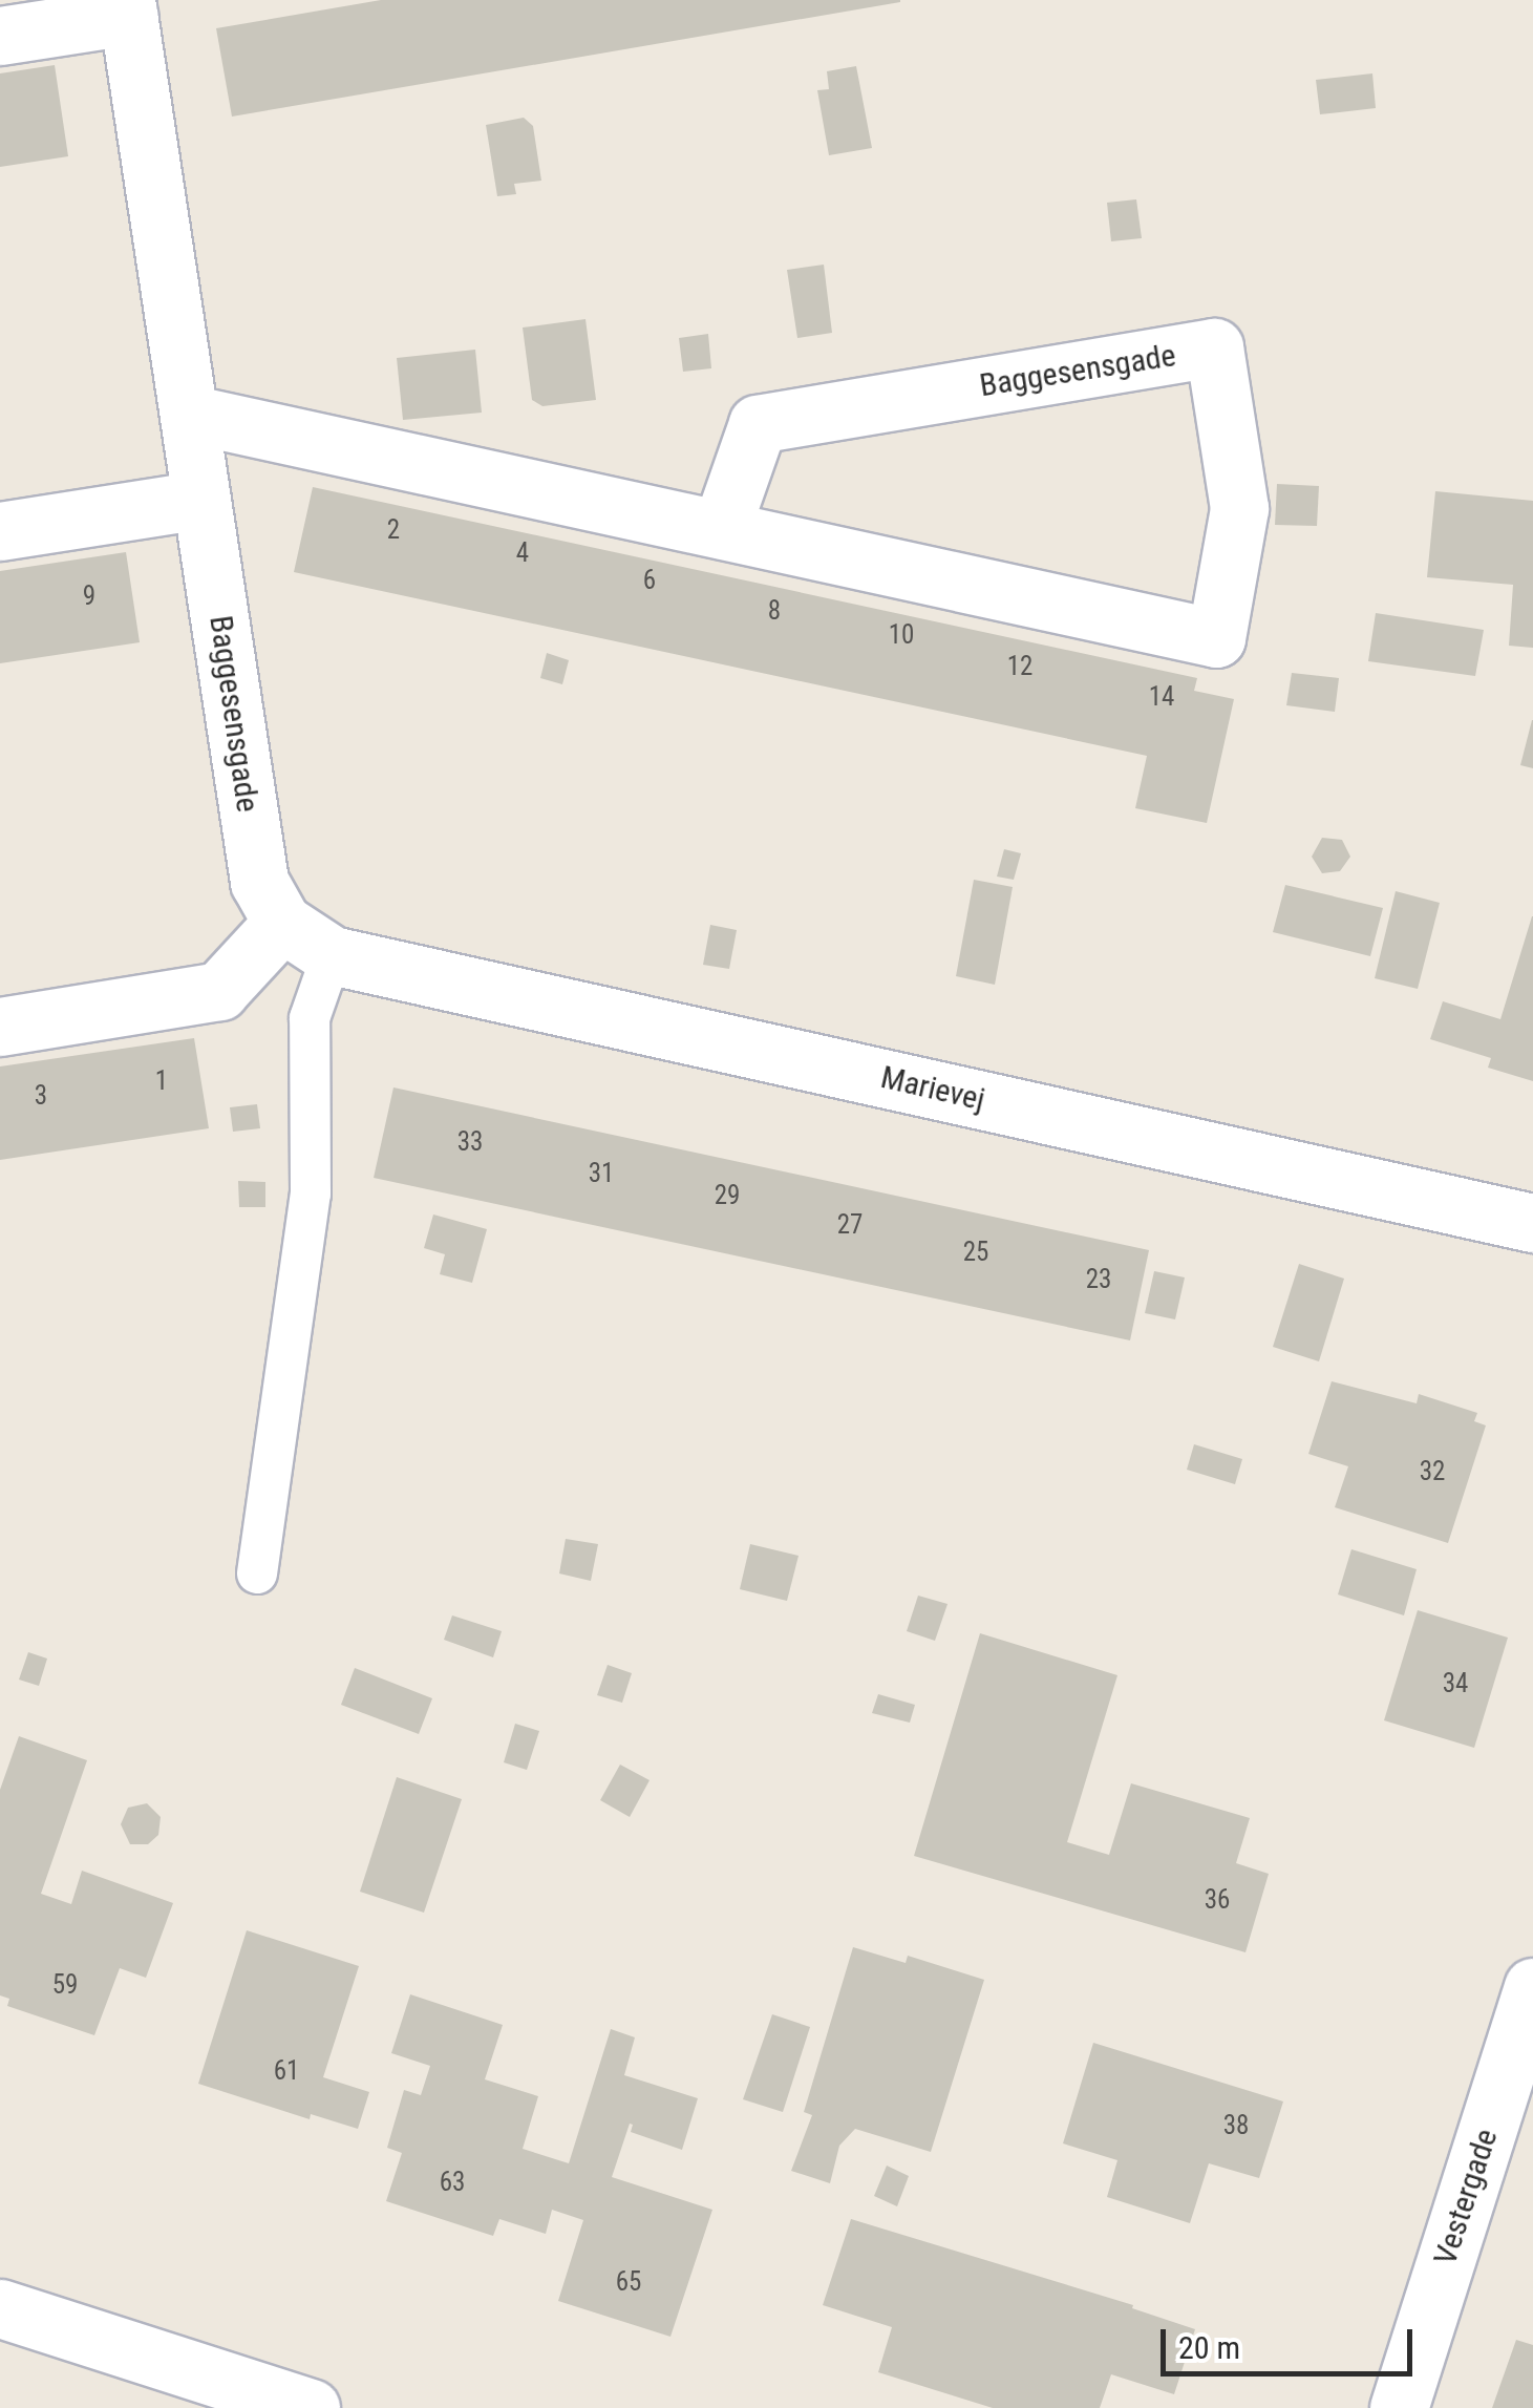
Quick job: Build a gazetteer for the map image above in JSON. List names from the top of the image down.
{
  "streets": {
    "street": ["Baggesensgade", "Marievej", "Vestergade"]
  },
  "crossings": [
    ["Baggesensgade", "Marievej"]
  ],
  "house_numbers": [
    "2",
    "4",
    "6",
    "9",
    "8",
    "10",
    "12",
    "14",
    "1",
    "3",
    "33",
    "31",
    "29",
    "27",
    "25",
    "23",
    "32",
    "34",
    "36",
    "59",
    "61",
    "38",
    "63",
    "65"
  ],
  "scale_bar": "20 m"
}
